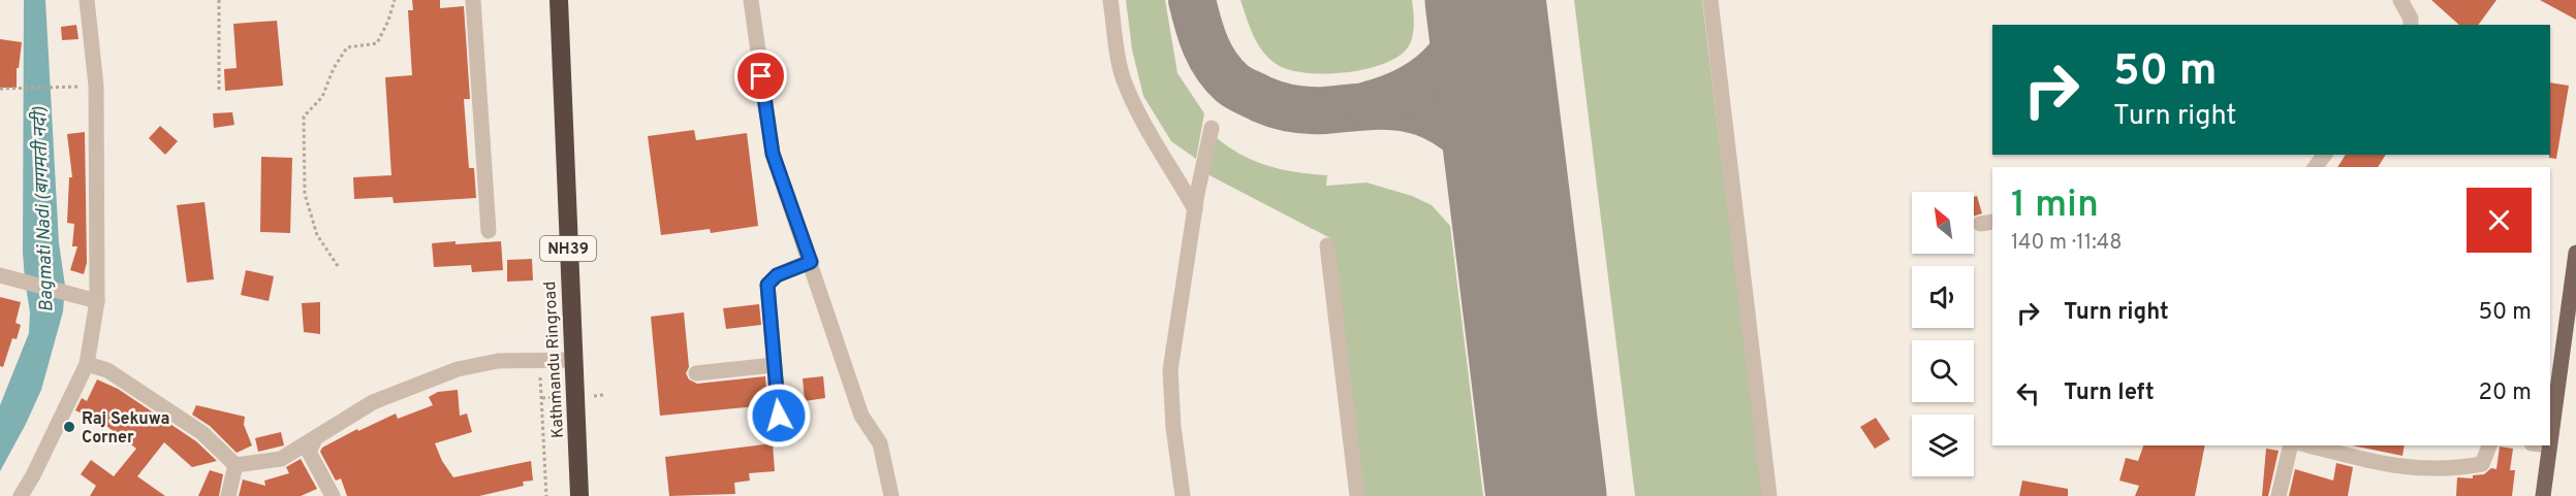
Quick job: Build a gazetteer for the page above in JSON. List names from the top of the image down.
{
  "streets": {
    "highway": ["NH39", "Kathmandu Ringroad"]
  },
  "water": ["Bagmati Nadi (बागमती नदी)"],
  "places": ["Raj Sekuwa Corner"],
  "north": "top left",
  "page": {
    "turn": ["50 m", "Turn right"],
    "heading": ["1 min", "140 m · 11:48"],
    "list": [
      {
        "name": "Turn right",
        "value": "50 m"
      },
      {
        "name": "Turn left",
        "value": "20 m"
      }
    ]
  }
}
